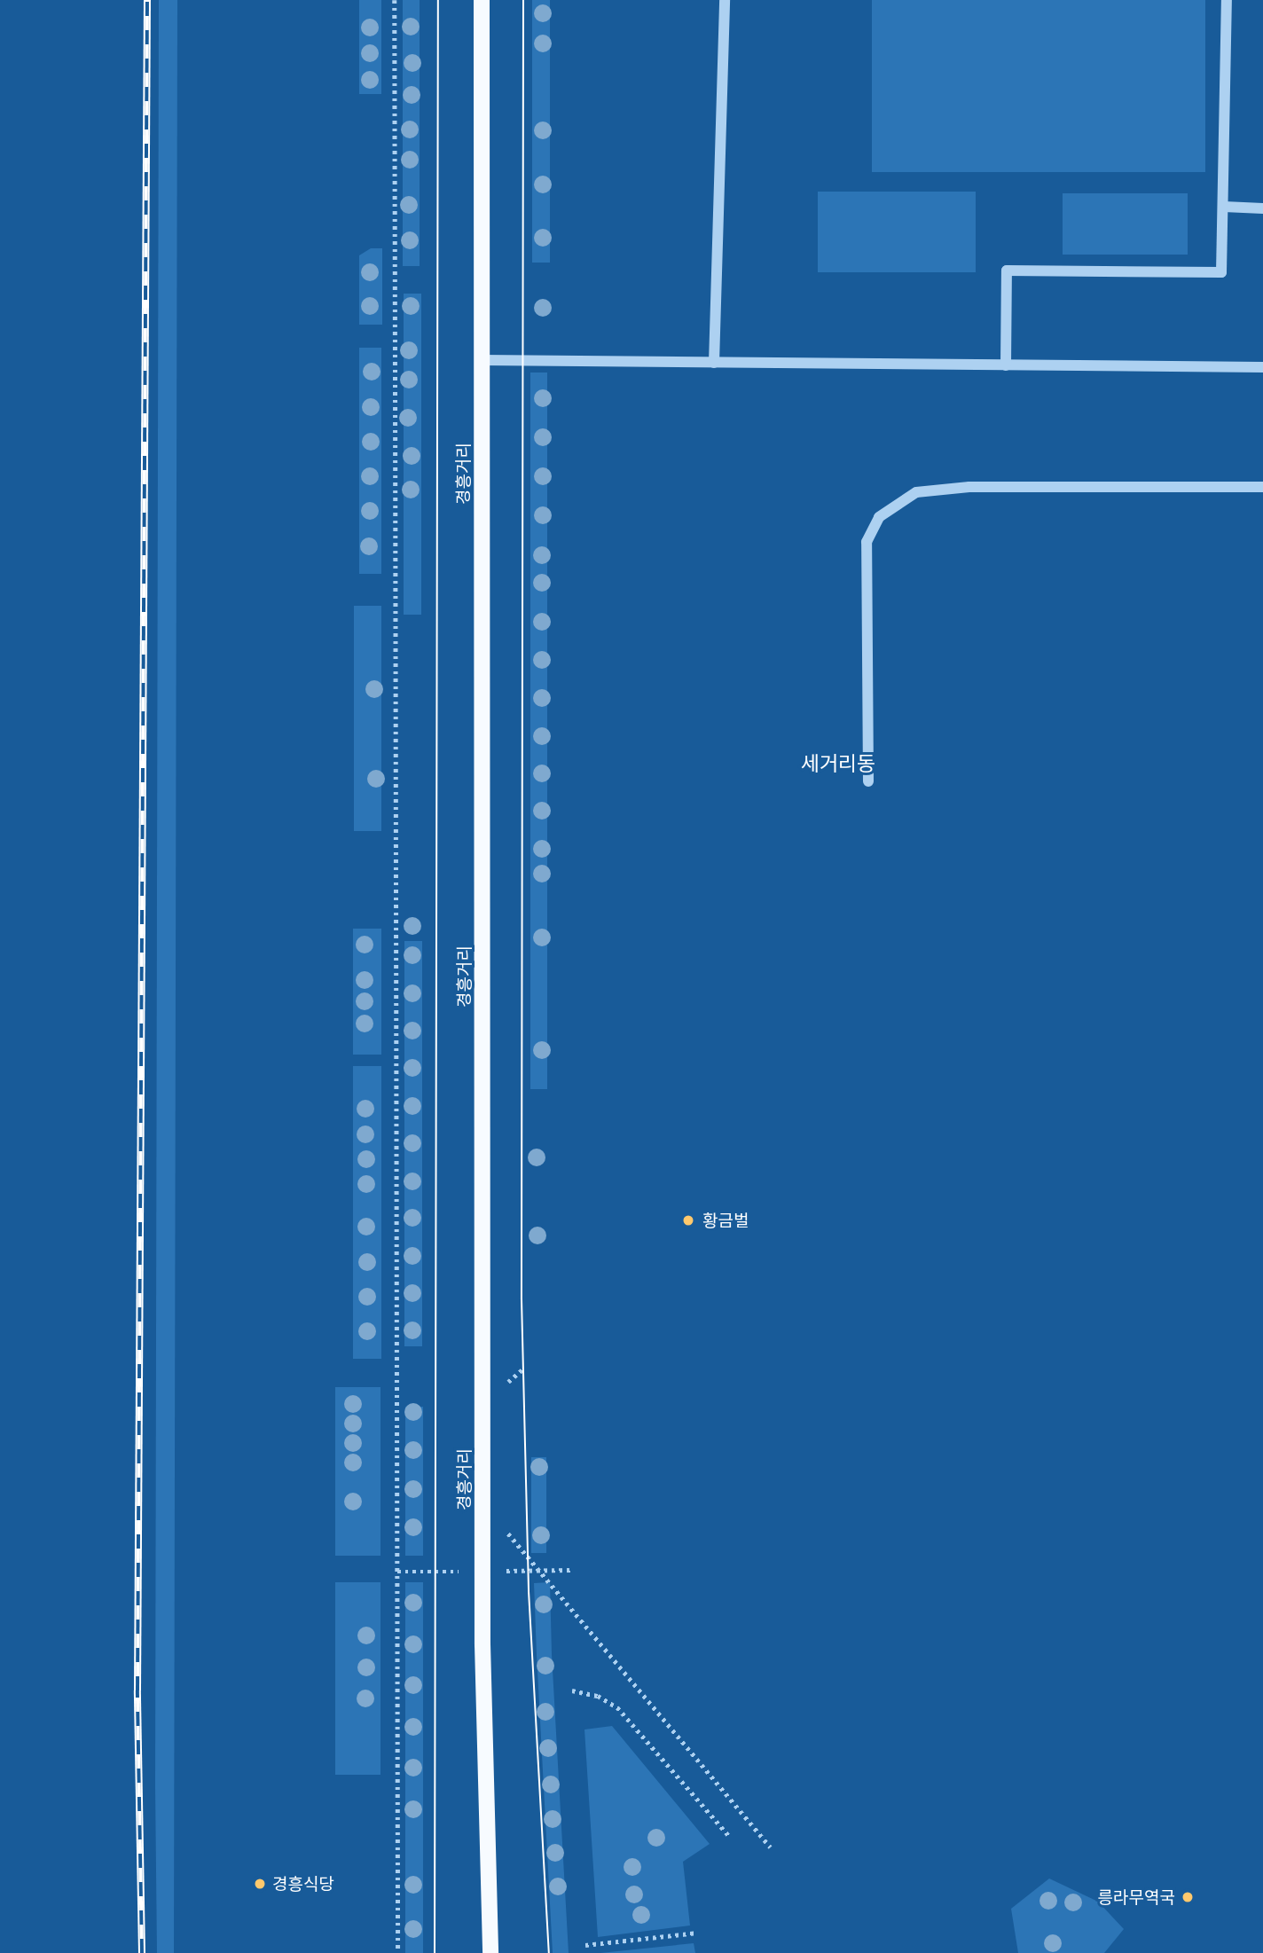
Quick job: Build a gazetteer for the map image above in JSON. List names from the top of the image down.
{
  "streets": {
    "main road": ["경흥거리"]
  },
  "districts": ["세거리동"],
  "places": ["황금벌", "경흥식당", "릉라무역국"]
}
